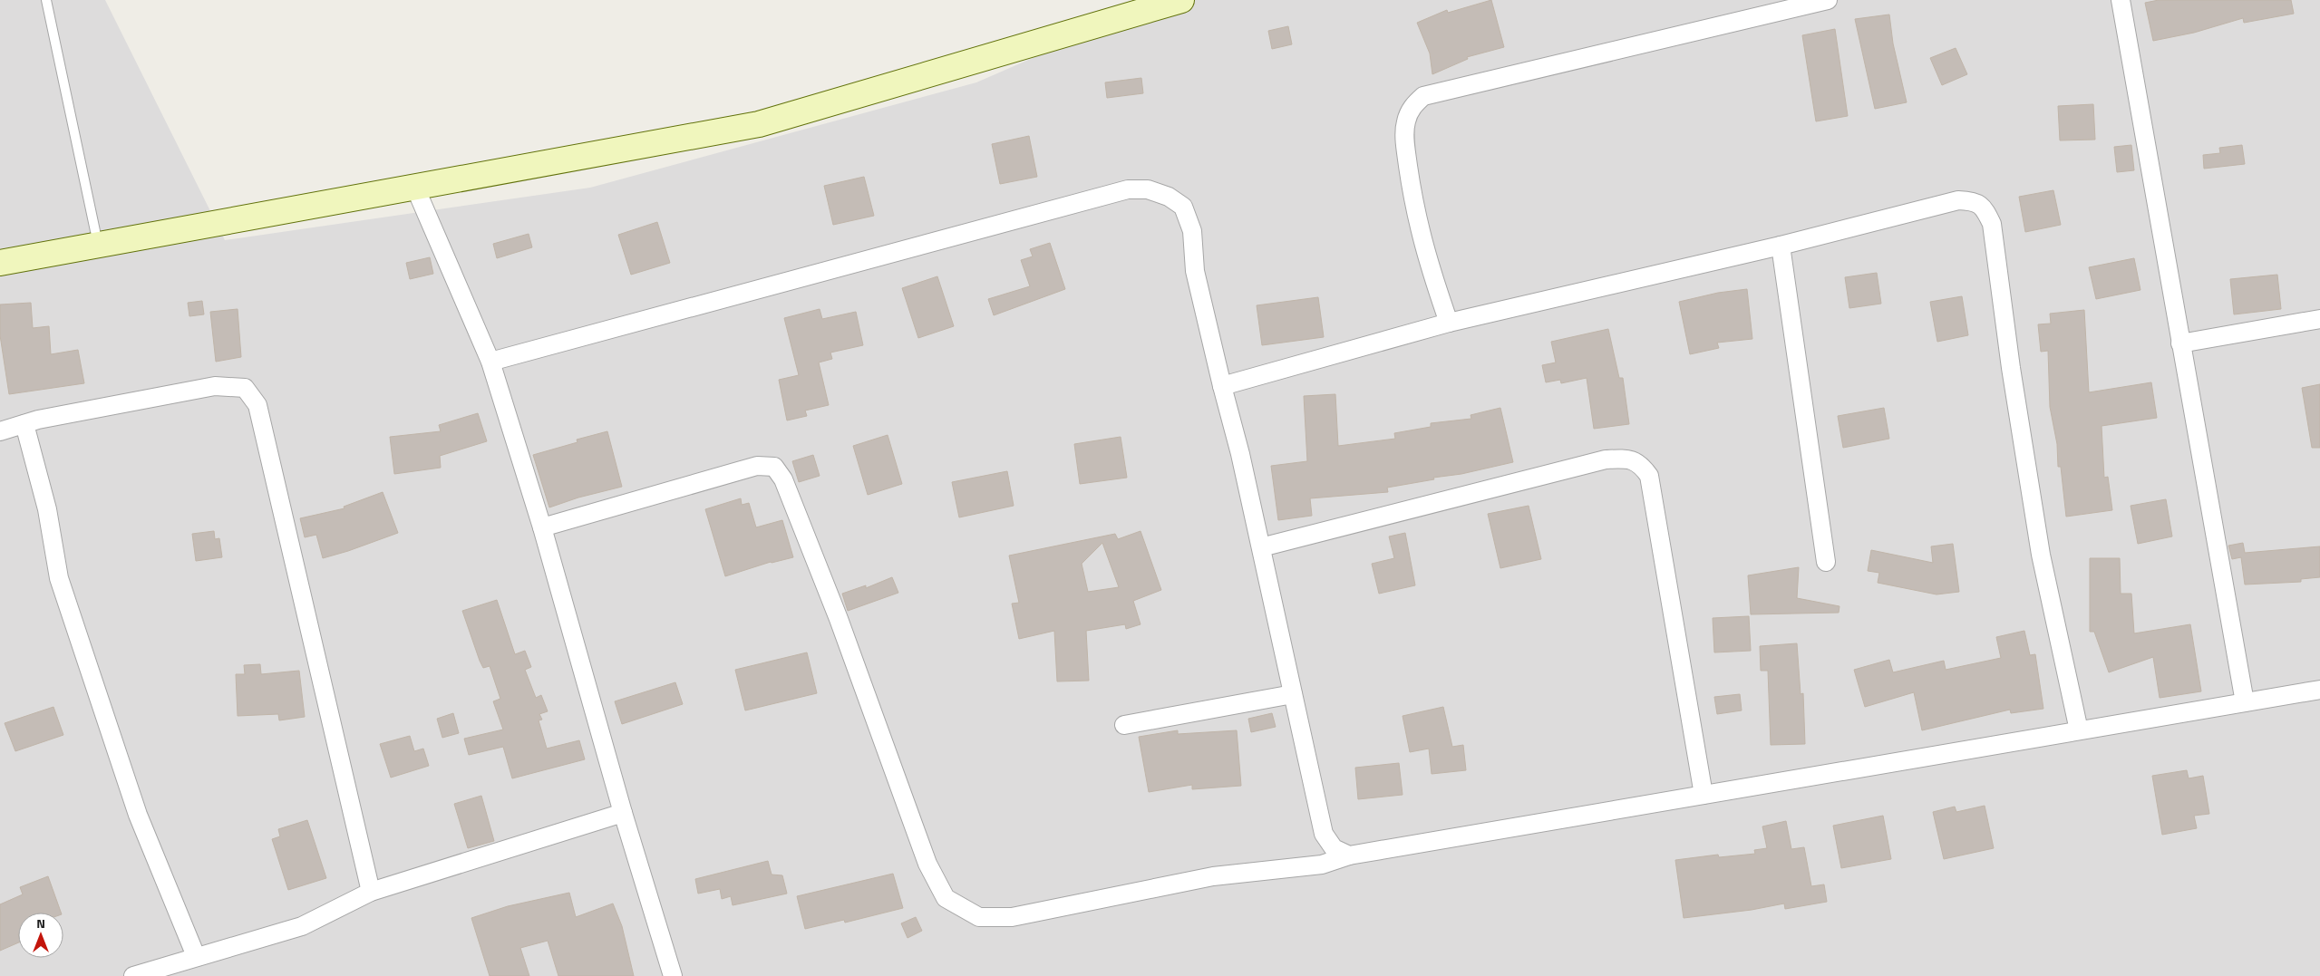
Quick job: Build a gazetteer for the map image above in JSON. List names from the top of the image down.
{
  "north": "top"
}
